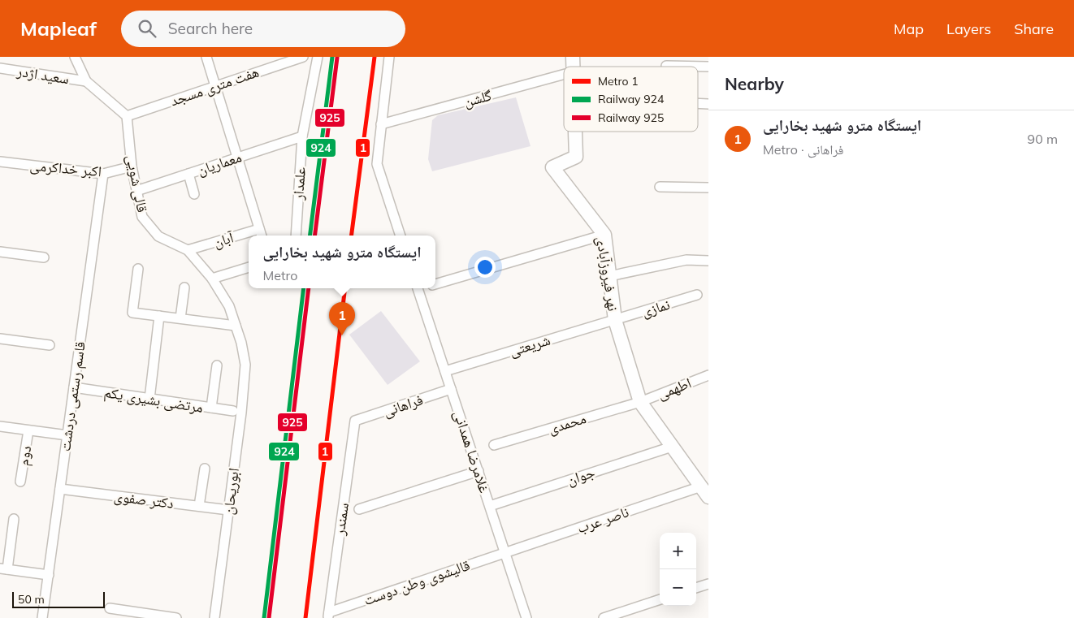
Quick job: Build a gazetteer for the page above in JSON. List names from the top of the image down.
{
  "streets": {
    "street": [
      "سعید اژدر",
      "هفت متری مسجد",
      "گلشن",
      "معماریان",
      "اکبر خداکرمی",
      "قالی شویی",
      "علمدار",
      "آبان",
      "نهر فیروزآبادی",
      "نمازی",
      "شریعتی",
      "اطهمی",
      "قاسم رستمی دردشت",
      "مرتضی بشیری یکم",
      "فراهانی",
      "محمدی",
      "غلامرضا همدانی",
      "دوم",
      "جوان",
      "ابوریحان",
      "دکتر صفوی",
      "سمندر",
      "ناصر عرب",
      "قالیشوی وطن دوست"
    ]
  },
  "crossings": [
    ["هفت متری مسجد", "قالی شویی"],
    ["معماریان", "قالی شویی"],
    ["معماریان", "علمدار"],
    ["اکبر خداکرمی", "قالی شویی"],
    ["اکبر خداکرمی", "قاسم رستمی دردشت"],
    ["قالی شویی", "آبان"],
    ["قالی شویی", "ابوریحان"],
    ["نهر فیروزآبادی", "نمازی"],
    ["نهر فیروزآبادی", "شریعتی"],
    ["نهر فیروزآبادی", "اطهمی"],
    ["نهر فیروزآبادی", "محمدی"],
    ["نهر فیروزآبادی", "جوان"],
    ["نهر فیروزآبادی", "ناصر عرب"],
    ["نمازی", "شریعتی"],
    ["شریعتی", "غلامرضا همدانی"],
    ["اطهمی", "محمدی"],
    ["قاسم رستمی دردشت", "مرتضی بشیری یکم"],
    ["قاسم رستمی دردشت", "دکتر صفوی"],
    ["فراهانی", "غلامرضا همدانی"],
    ["فراهانی", "سمندر"],
    ["غلامرضا همدانی", "جوان"],
    ["غلامرضا همدانی", "ناصر عرب"],
    ["غلامرضا همدانی", "قالیشوی وطن دوست"],
    ["ابوریحان", "دکتر صفوی"],
    ["سمندر", "قالیشوی وطن دوست"],
    ["ناصر عرب", "قالیشوی وطن دوست"]
  ],
  "lines": ["metro line 1", "rail line 924", "rail line 925"],
  "legend": ["Metro 1", "Railway 924", "Railway 925"],
  "scale_bar": "50 m",
  "page": {
    "header": "Mapleaf",
    "search": "Search here",
    "nav": ["Map", "Layers", "Share"],
    "heading": "Nearby",
    "list": [
      {
        "mark": "1",
        "name": "ایستگاه مترو شهید بخارایی",
        "note": "Metro · فراهانی",
        "value": "90 m"
      }
    ],
    "popup": ["ایستگاه مترو شهید بخارایی", "Metro"],
    "pins": "1",
    "map_buttons": ["+", "−"],
    "scale": "50 m"
  }
}
